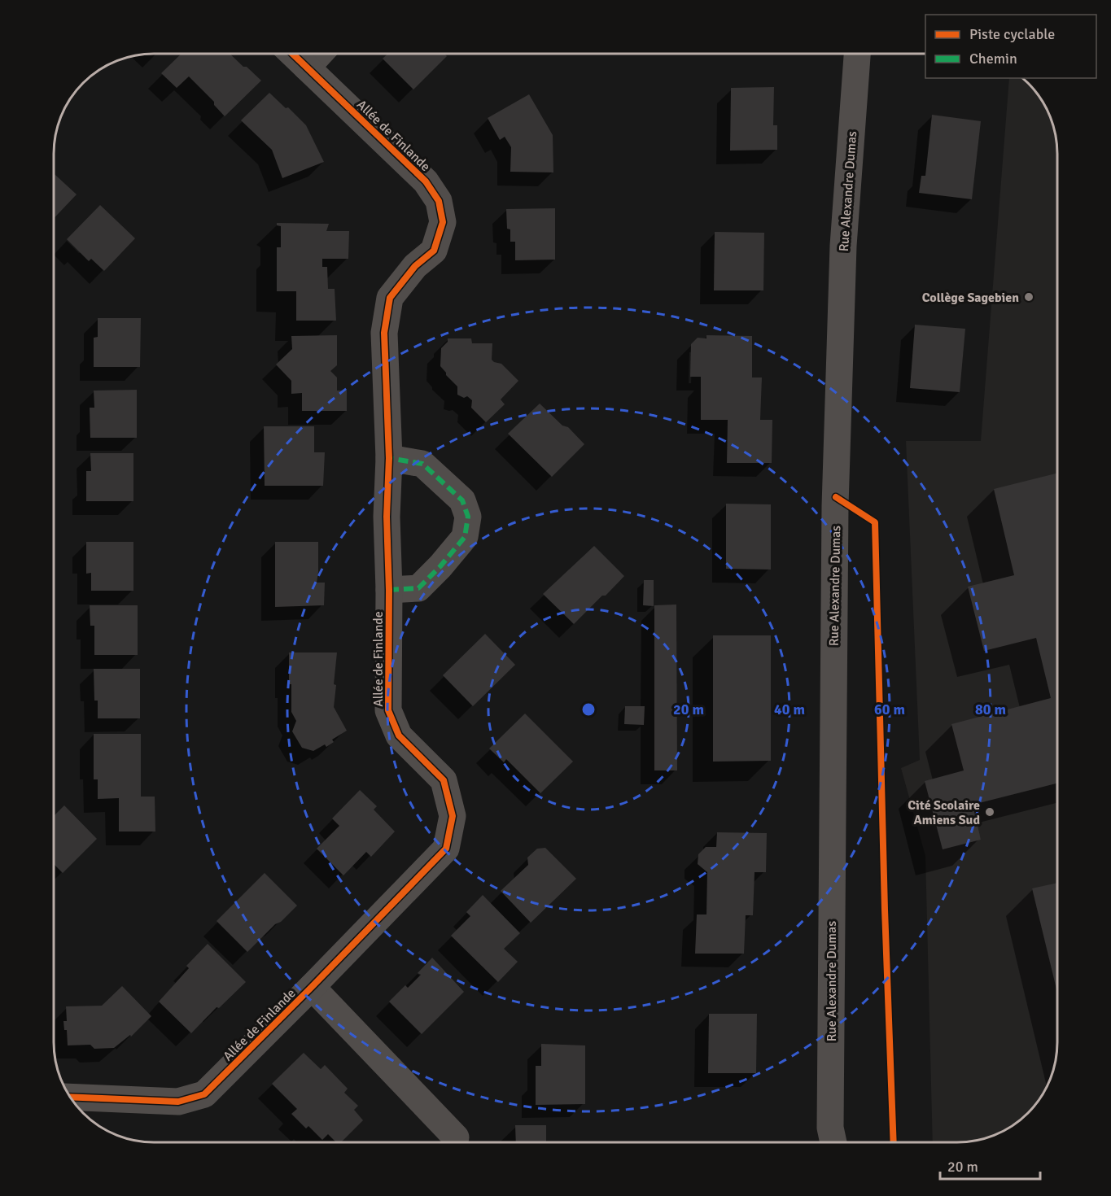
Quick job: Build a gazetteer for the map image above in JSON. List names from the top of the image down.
{
  "streets": {
    "street": ["Allée de Finlande", "Rue Alexandre Dumas"]
  },
  "places": ["Collège Sagebien", "Cité Scolaire Amiens Sud"],
  "legend": ["Piste cyclable", "Chemin"],
  "scale_bar": "20 m",
  "rings": [
    "20 m",
    "40 m",
    "60 m",
    "80 m"
  ]
}
